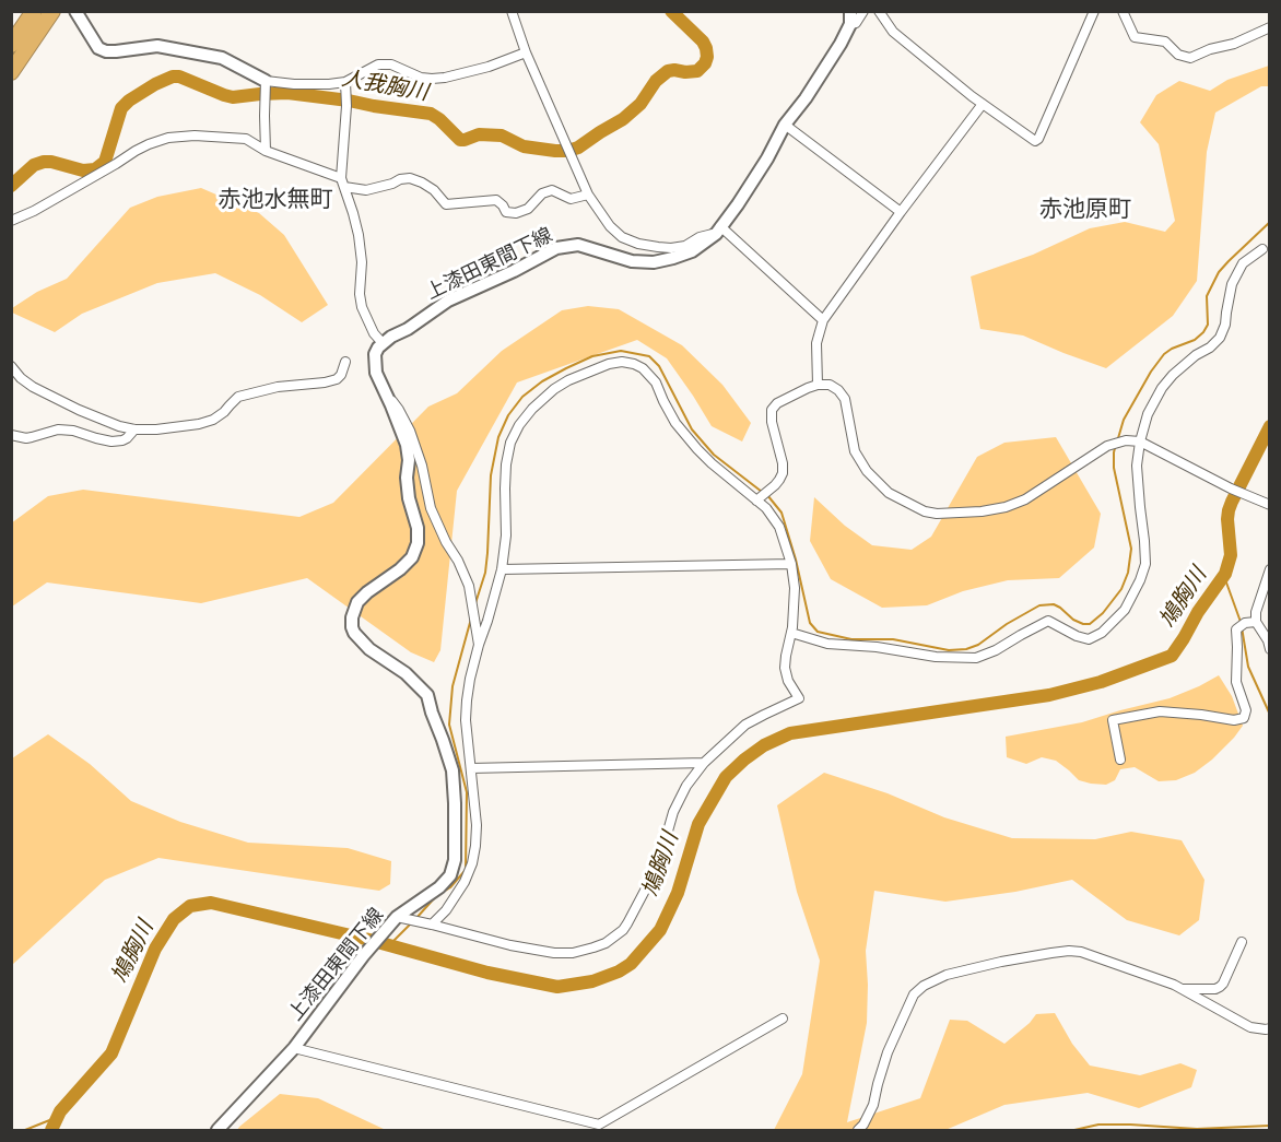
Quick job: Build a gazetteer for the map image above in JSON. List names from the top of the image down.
{
  "streets": {
    "main road": ["上漆田東間下線"]
  },
  "districts": ["赤池水無町", "赤池原町"],
  "water": ["人我胸川", "鳩胸川"]
}
